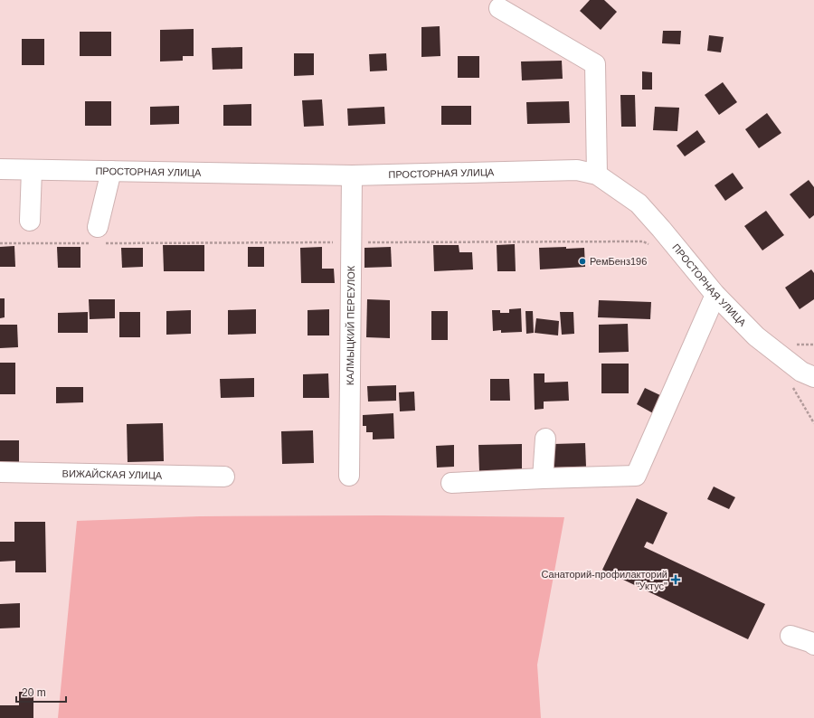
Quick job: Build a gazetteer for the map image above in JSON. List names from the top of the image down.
{
  "streets": {
    "street": ["ПРОСТОРНАЯ УЛИЦА", "КАЛМЫЦКИЙ ПЕРЕУЛОК", "ВИЖАЙСКАЯ УЛИЦА"]
  },
  "crossings": [
    ["ПРОСТОРНАЯ УЛИЦА", "КАЛМЫЦКИЙ ПЕРЕУЛОК"]
  ],
  "places": {
    "other": ["РемБенз196"],
    "health": ["Санаторий-профилакторий \"Уктус\""]
  },
  "scale_bar": "20 m"
}
